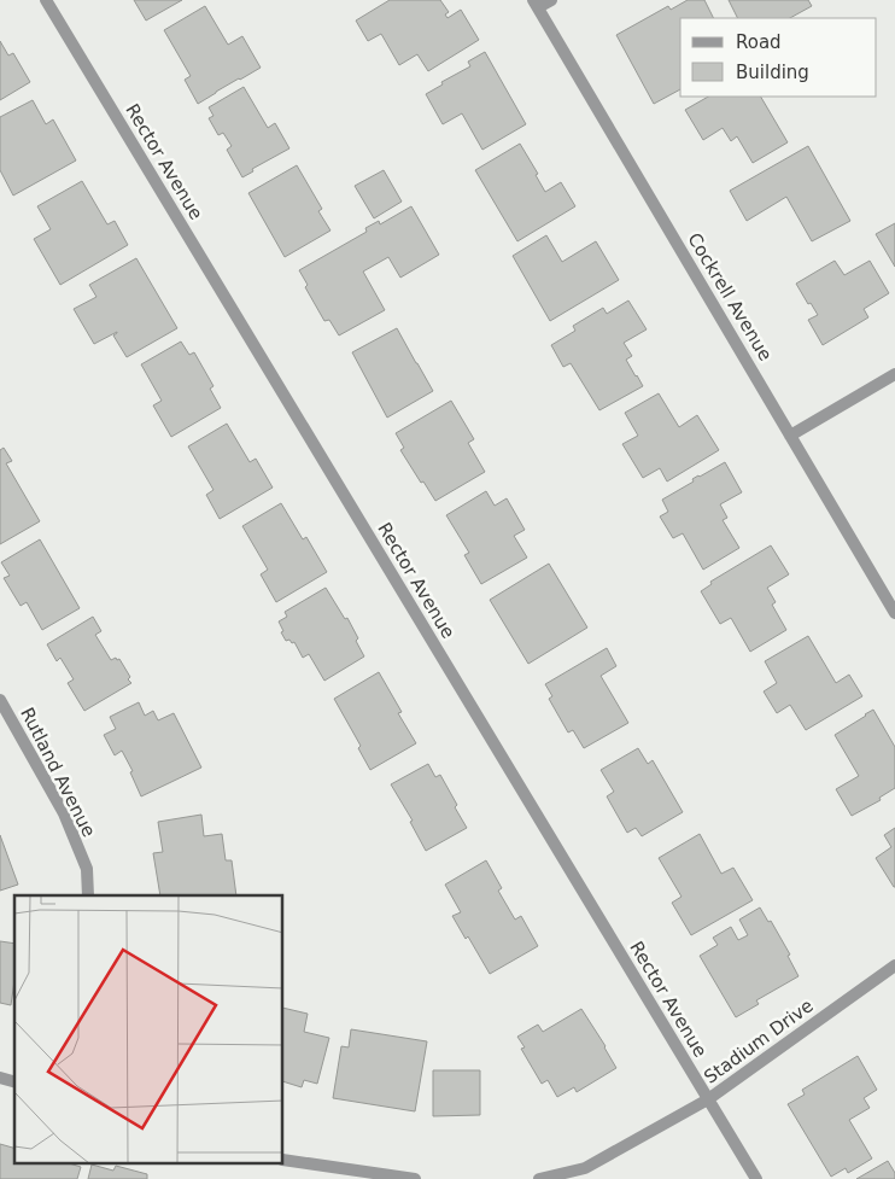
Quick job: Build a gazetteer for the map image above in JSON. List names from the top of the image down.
{
  "streets": {
    "street": [
      "Rector Avenue",
      "Cockrell Avenue",
      "Rutland Avenue",
      "Stadium Drive"
    ]
  },
  "crossings": [
    ["Rector Avenue", "Stadium Drive"]
  ],
  "legend": ["Road", "Building"]
}
